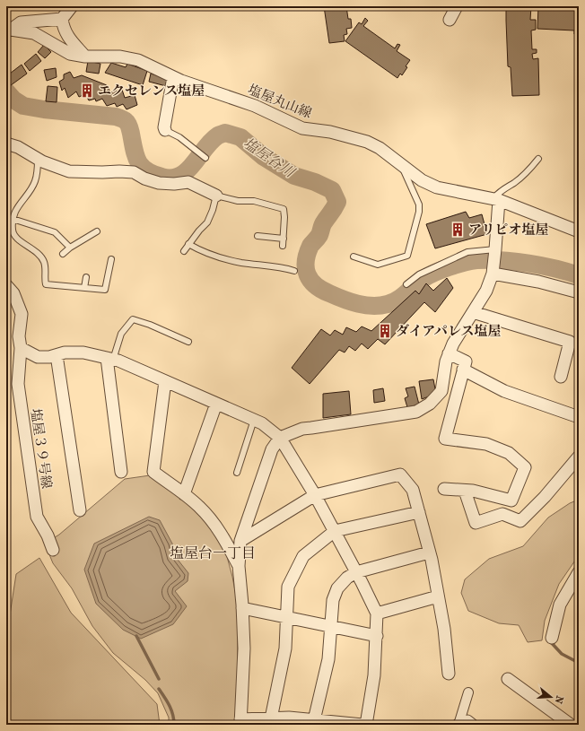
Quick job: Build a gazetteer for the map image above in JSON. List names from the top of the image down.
{
  "streets": {
    "street": ["塩屋丸山線", "塩屋３９号線"]
  },
  "districts": ["塩屋台一丁目"],
  "water": ["塩屋谷川"],
  "places": {
    "building": ["エクセレンス塩屋", "アリピオ塩屋", "ダイアパレス塩屋"]
  },
  "north": "right"
}
